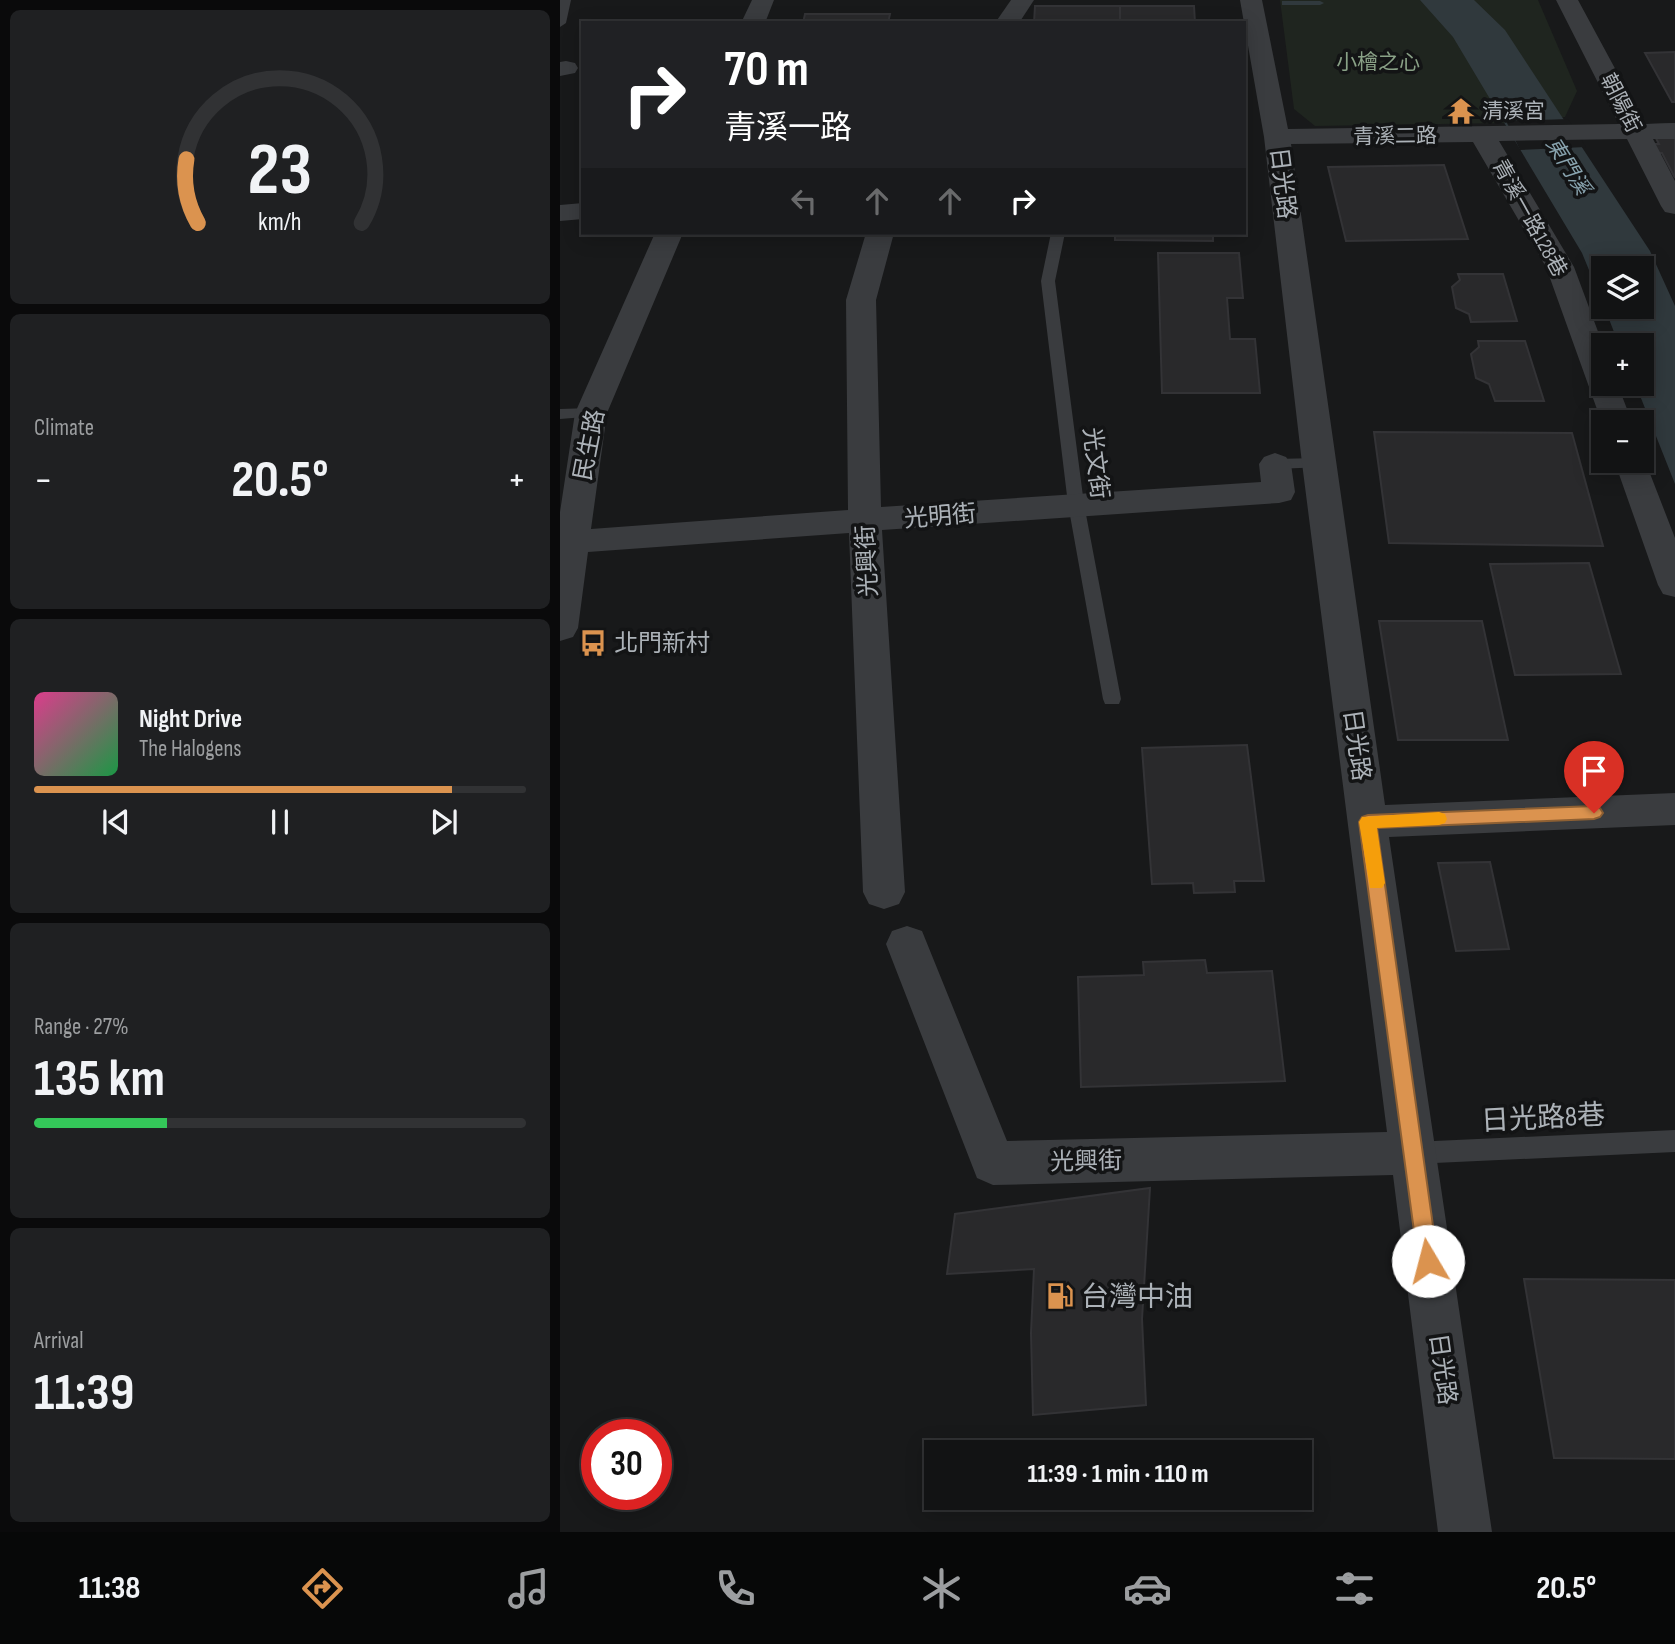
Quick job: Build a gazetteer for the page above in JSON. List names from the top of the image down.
{
  "streets": {
    "street": [
      "朝陽街",
      "青溪二路",
      "日光路",
      "青溪一路128巷",
      "民生路",
      "光明街",
      "光興街"
    ],
    "lane": ["光文街", "日光路8巷"]
  },
  "crossings": [
    ["朝陽街", "青溪二路"],
    ["青溪二路", "日光路"],
    ["青溪二路", "青溪一路128巷"],
    ["日光路", "光興街"],
    ["日光路", "日光路8巷"],
    ["民生路", "光明街"],
    ["光文街", "光明街"],
    ["光明街", "光興街"],
    ["光興街", "日光路8巷"]
  ],
  "water": ["東門溪"],
  "parks": ["小檜之心"],
  "places": {
    "temple": ["清溪宮"],
    "bus stop": ["北門新村"],
    "fuel station": ["台灣中油"]
  },
  "page": {
    "turn": ["70 m", "青溪一路"],
    "map_buttons": ["+", "−"],
    "tile": [
      "Climate",
      ["Range · 27%", "135 km"],
      ["Arrival", "11:39"]
    ],
    "heat": ["−", "20.5°", "+"],
    "song": ["Night Drive", "The Halogens"],
    "limit": "30",
    "trip": "11:39 · 1 min · 110 m",
    "tabs": ["11:38", "20.5°"],
    "gauge": ["23", "km/h"]
  }
}
